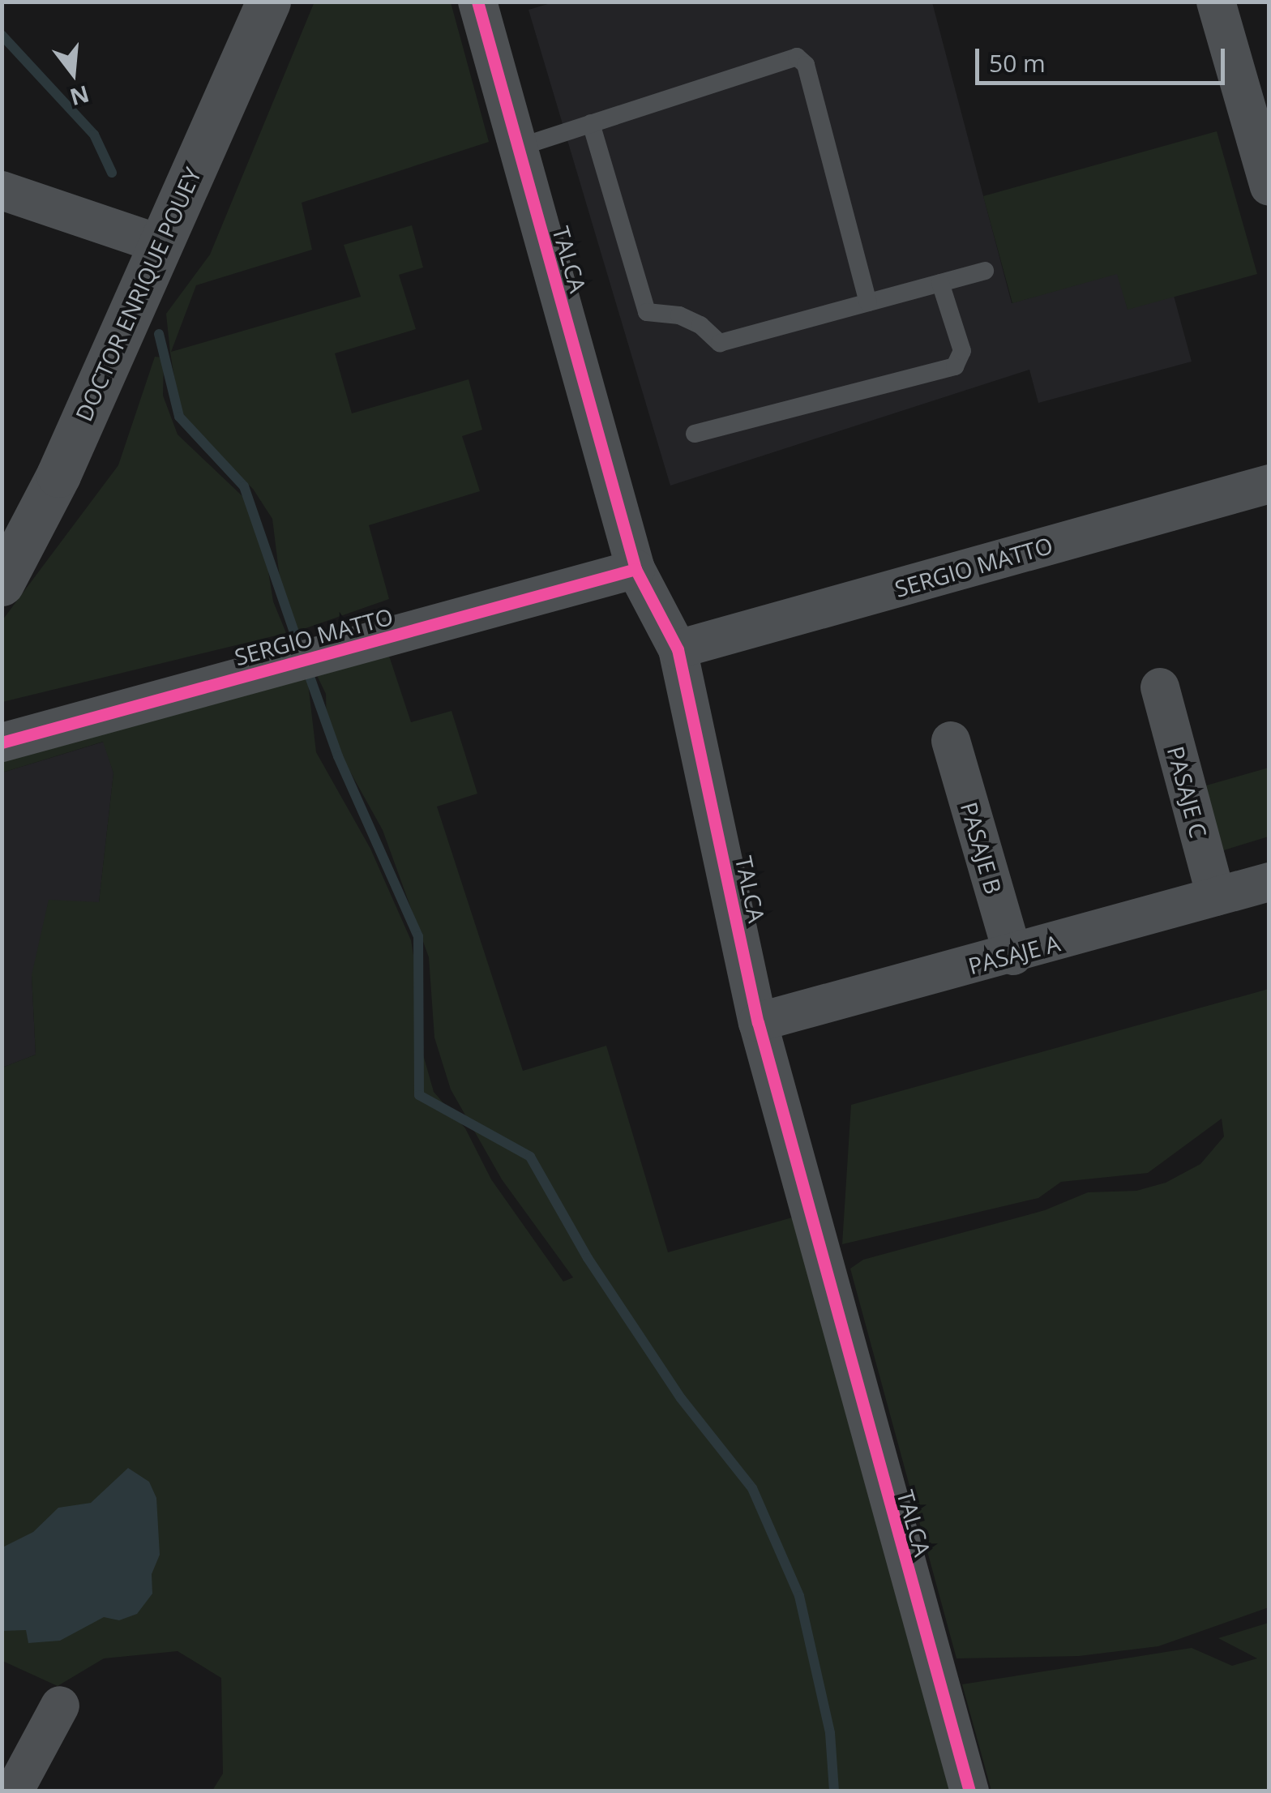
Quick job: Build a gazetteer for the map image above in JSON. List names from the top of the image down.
{
  "streets": {
    "street": [
      "TALCA",
      "DOCTOR ENRIQUE POUEY",
      "SERGIO MATTO",
      "PASAJE C",
      "PASAJE B",
      "PASAJE A"
    ]
  },
  "crossings": [
    ["TALCA", "SERGIO MATTO"],
    ["TALCA", "PASAJE A"],
    ["PASAJE C", "PASAJE A"],
    ["PASAJE B", "PASAJE A"]
  ],
  "scale_bar": "50 m",
  "north": "bottom"
}
